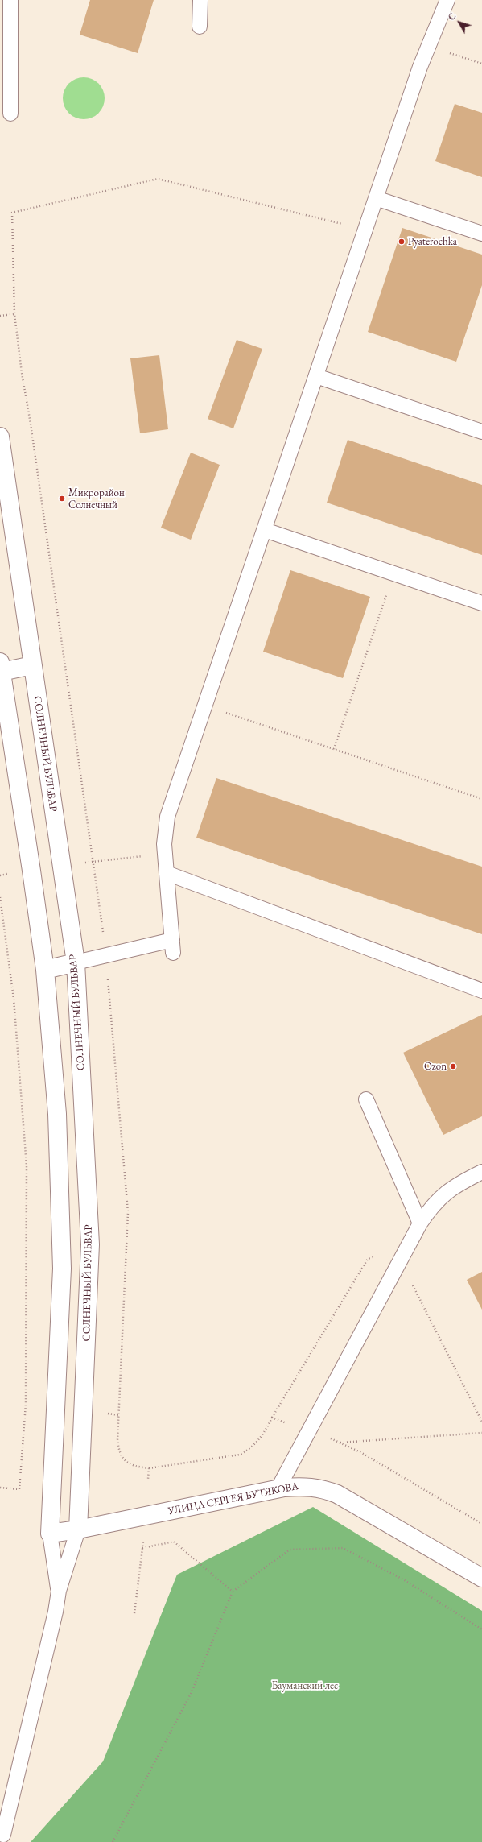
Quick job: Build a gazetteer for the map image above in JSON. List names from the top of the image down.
{
  "streets": {
    "street": ["СОЛНЕЧНЫЙ БУЛЬВАР", "УЛИЦА СЕРГЕЯ БУТЯКОВА"]
  },
  "crossings": [
    ["СОЛНЕЧНЫЙ БУЛЬВАР", "УЛИЦА СЕРГЕЯ БУТЯКОВА"]
  ],
  "parks": ["Бауманский лес"],
  "places": ["Pyaterochka", "Микрорайон Солнечный", "Ozon"],
  "north": "top left"
}
